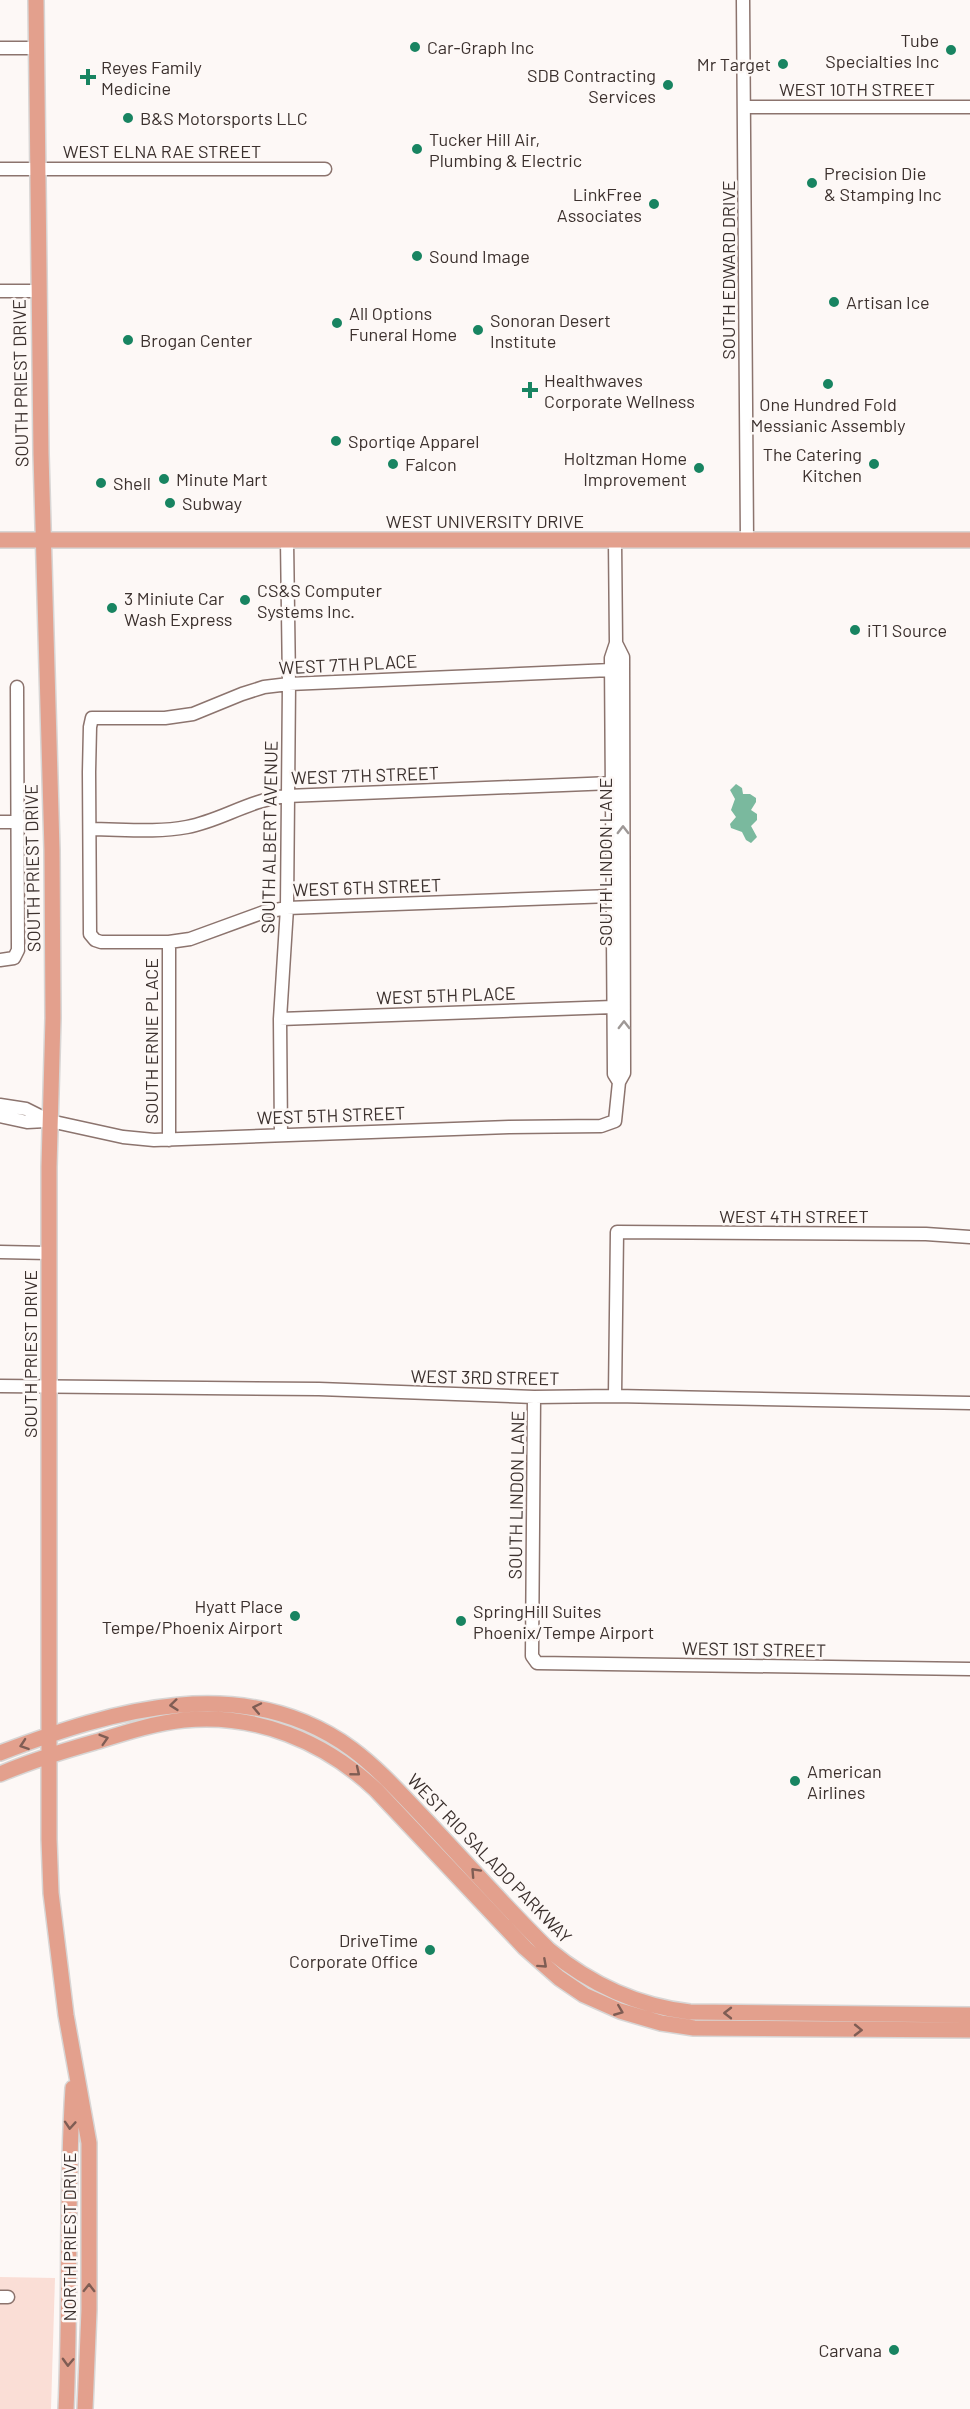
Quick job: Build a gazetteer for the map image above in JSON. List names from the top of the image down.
{
  "streets": {
    "main road": [
      "SOUTH PRIEST DRIVE",
      "WEST UNIVERSITY DRIVE",
      "WEST RIO SALADO PARKWAY",
      "NORTH PRIEST DRIVE"
    ],
    "street": [
      "WEST 10TH STREET",
      "WEST ELNA RAE STREET",
      "SOUTH EDWARD DRIVE",
      "WEST 7TH PLACE",
      "WEST 7TH STREET",
      "SOUTH ALBERT AVENUE",
      "SOUTH LINDON LANE",
      "WEST 6TH STREET",
      "WEST 5TH PLACE",
      "SOUTH ERNIE PLACE",
      "WEST 5TH STREET",
      "WEST 4TH STREET",
      "WEST 3RD STREET",
      "WEST 1ST STREET"
    ]
  },
  "crossings": [
    ["WEST 10TH STREET", "SOUTH EDWARD DRIVE"],
    ["WEST ELNA RAE STREET", "SOUTH PRIEST DRIVE"],
    ["SOUTH EDWARD DRIVE", "WEST UNIVERSITY DRIVE"],
    ["SOUTH PRIEST DRIVE", "WEST UNIVERSITY DRIVE"],
    ["SOUTH PRIEST DRIVE", "WEST 5TH STREET"],
    ["SOUTH PRIEST DRIVE", "WEST 3RD STREET"],
    ["SOUTH PRIEST DRIVE", "WEST RIO SALADO PARKWAY"],
    ["SOUTH PRIEST DRIVE", "NORTH PRIEST DRIVE"],
    ["WEST UNIVERSITY DRIVE", "SOUTH ALBERT AVENUE"],
    ["WEST UNIVERSITY DRIVE", "SOUTH LINDON LANE"],
    ["WEST 7TH PLACE", "WEST 7TH STREET"],
    ["WEST 7TH PLACE", "SOUTH ALBERT AVENUE"],
    ["WEST 7TH PLACE", "SOUTH LINDON LANE"],
    ["WEST 7TH PLACE", "WEST 6TH STREET"],
    ["WEST 7TH STREET", "SOUTH ALBERT AVENUE"],
    ["WEST 7TH STREET", "SOUTH LINDON LANE"],
    ["WEST 7TH STREET", "WEST 6TH STREET"],
    ["SOUTH ALBERT AVENUE", "WEST 6TH STREET"],
    ["SOUTH ALBERT AVENUE", "WEST 5TH PLACE"],
    ["SOUTH ALBERT AVENUE", "WEST 5TH STREET"],
    ["SOUTH LINDON LANE", "WEST 6TH STREET"],
    ["SOUTH LINDON LANE", "WEST 5TH PLACE"],
    ["SOUTH LINDON LANE", "WEST 5TH STREET"],
    ["SOUTH LINDON LANE", "WEST 3RD STREET"],
    ["SOUTH LINDON LANE", "WEST 1ST STREET"],
    ["WEST 6TH STREET", "SOUTH ERNIE PLACE"],
    ["SOUTH ERNIE PLACE", "WEST 5TH STREET"],
    ["WEST 4TH STREET", "WEST 3RD STREET"],
    ["WEST RIO SALADO PARKWAY", "NORTH PRIEST DRIVE"]
  ],
  "places": {
    "other": [
      "Car-Graph Inc",
      "Tube Specialties Inc",
      "Mr Target",
      "SDB Contracting Services",
      "B&S Motorsports LLC",
      "Tucker Hill Air, Plumbing & Electric",
      "Precision Die & Stamping Inc",
      "LinkFree Associates",
      "Sound Image",
      "Artisan Ice",
      "All Options Funeral Home",
      "Sonoran Desert Institute",
      "Brogan Center",
      "One Hundred Fold Messianic Assembly",
      "Sportiqe Apparel",
      "Falcon",
      "The Catering Kitchen",
      "Holtzman Home Improvement",
      "Minute Mart",
      "Shell",
      "Subway",
      "CS&S Computer Systems Inc.",
      "3 Miniute Car Wash Express",
      "iT1 Source",
      "Hyatt Place Tempe/Phoenix Airport",
      "SpringHill Suites Phoenix/Tempe Airport",
      "American Airlines",
      "DriveTime Corporate Office",
      "Carvana"
    ],
    "health": ["Reyes Family Medicine", "Healthwaves Corporate Wellness"]
  }
}
